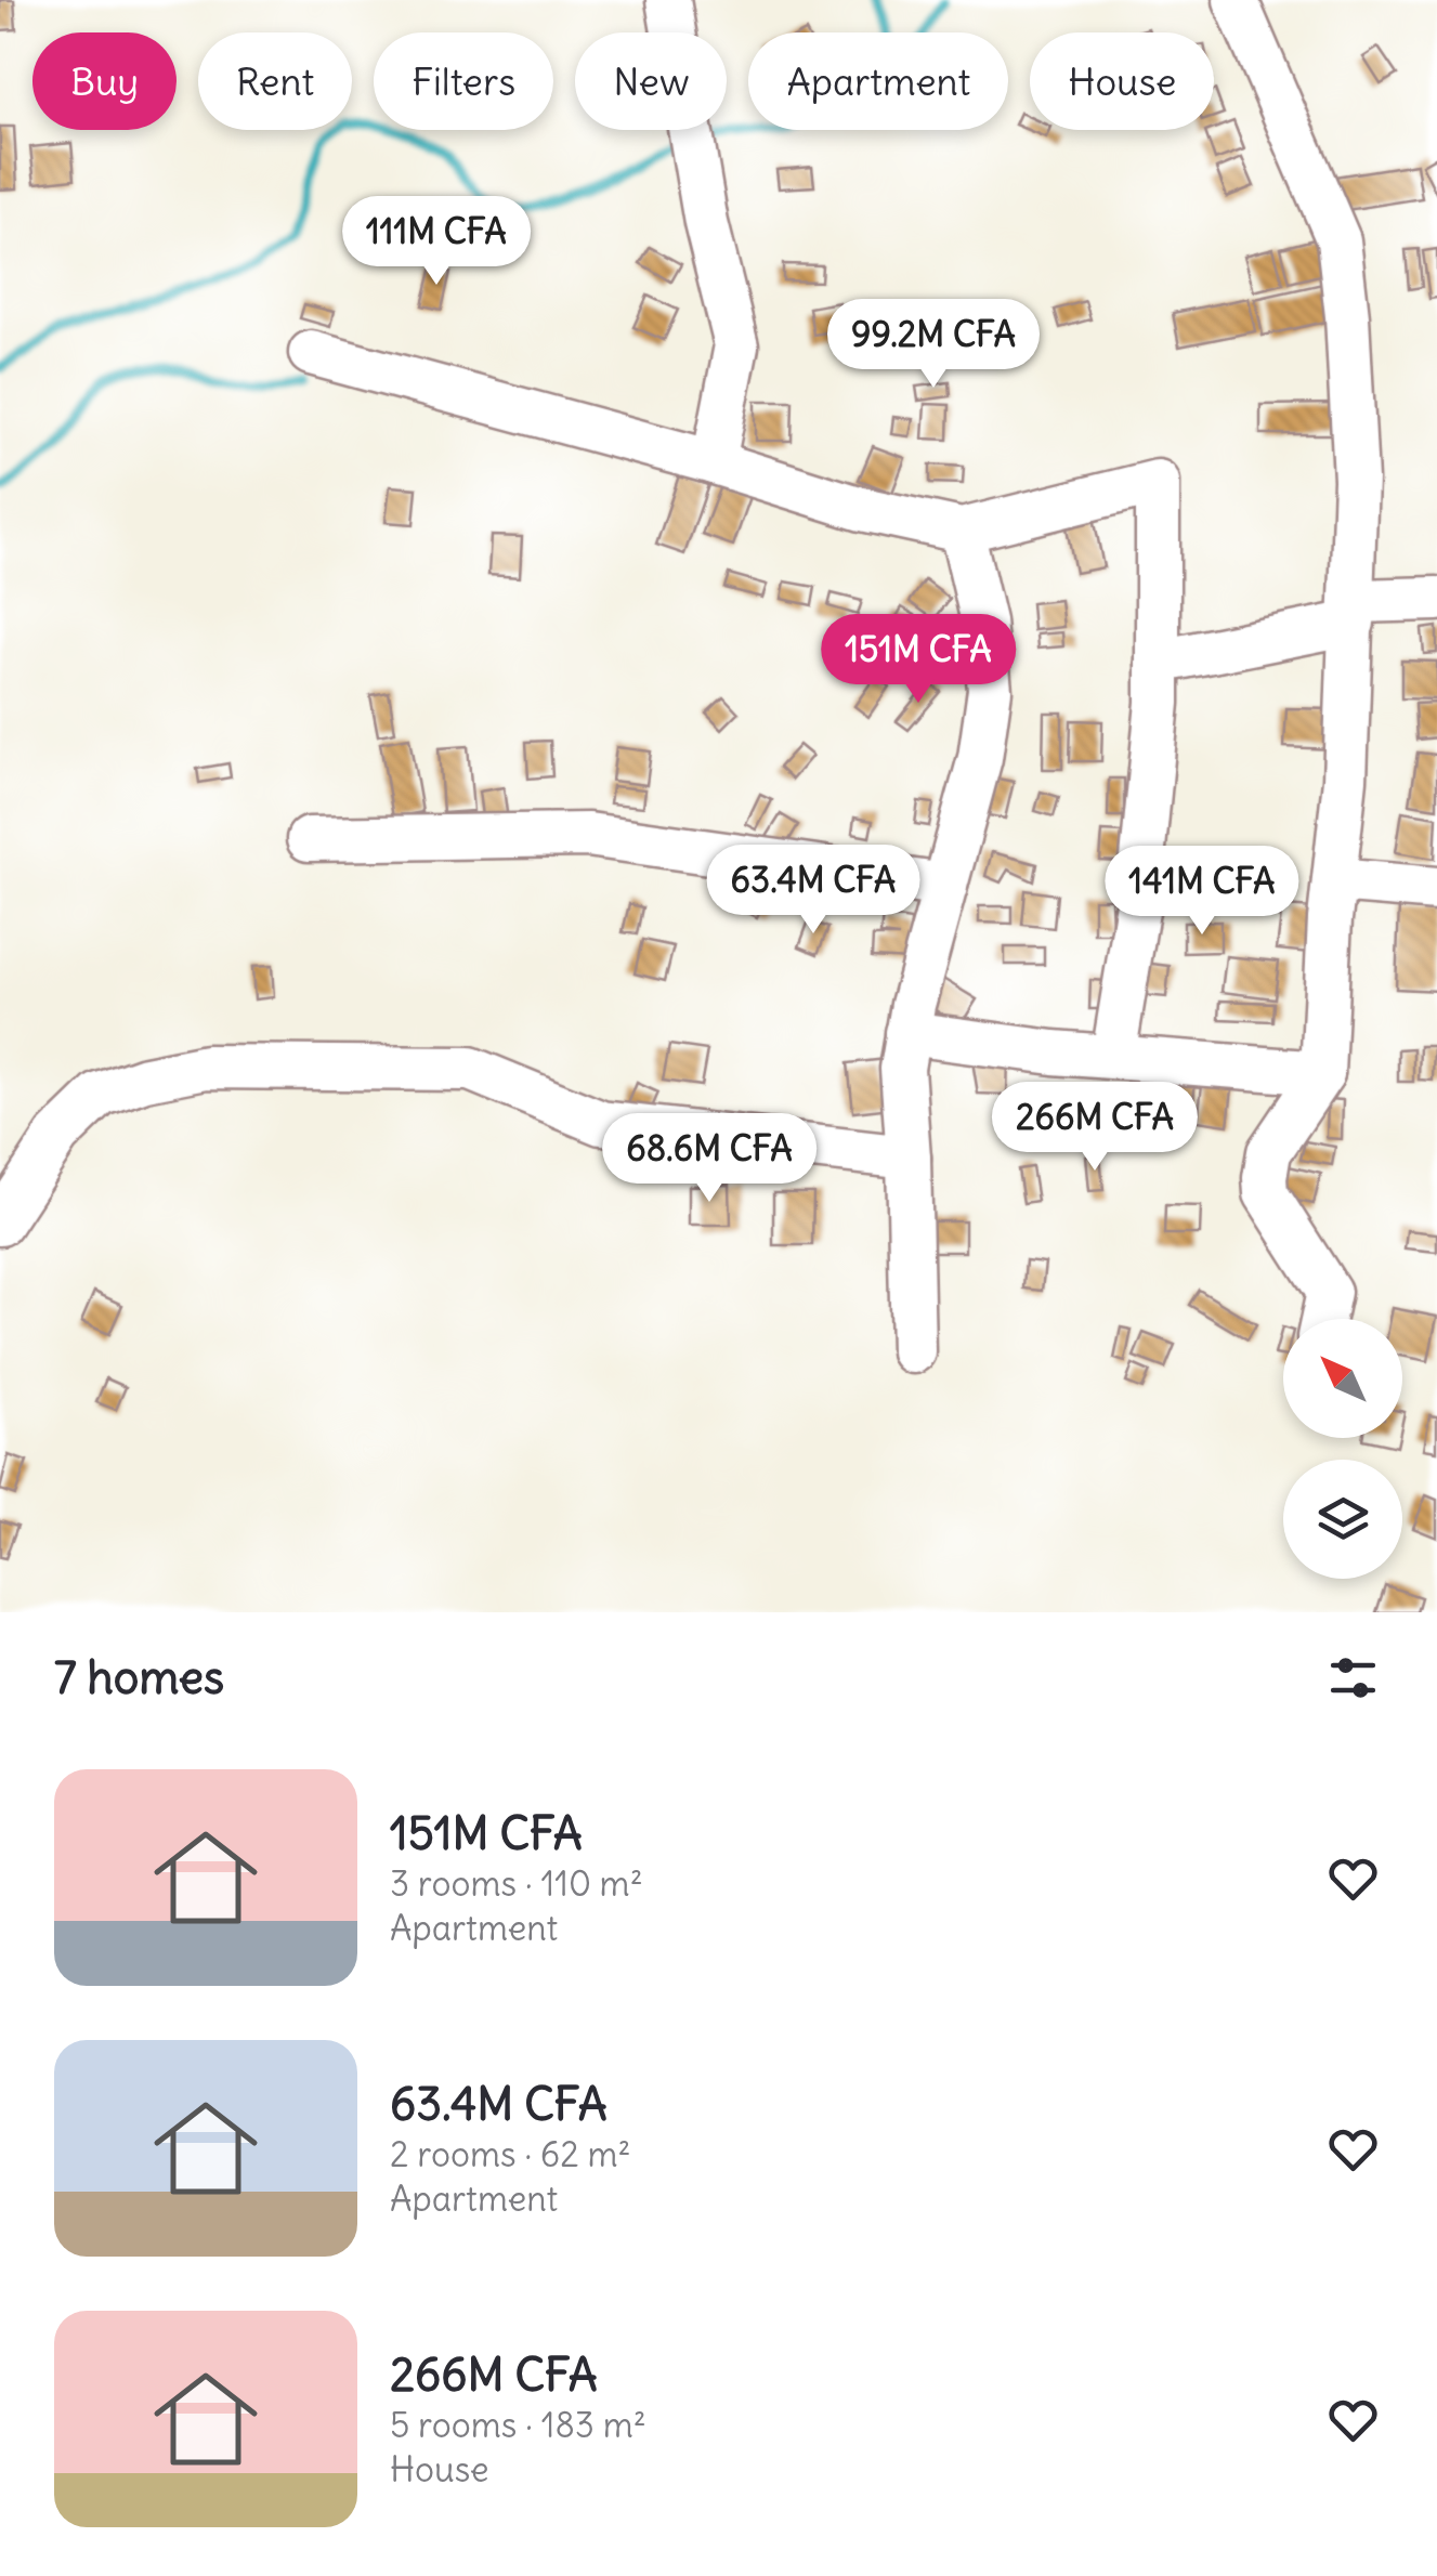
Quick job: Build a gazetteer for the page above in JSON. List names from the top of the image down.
{
  "north": "top left",
  "page": {
    "chip": [
      "Buy",
      "Rent",
      "Filters",
      "New",
      "Apartment",
      "House"
    ],
    "price": [
      "111M CFA",
      "99.2M CFA",
      "151M CFA",
      "63.4M CFA",
      "141M CFA",
      "266M CFA",
      "68.6M CFA"
    ],
    "heading": "7 homes",
    "list": [
      {
        "name": "151M CFA",
        "note": "3 rooms · 110 m² · Apartment"
      },
      {
        "name": "63.4M CFA",
        "note": "2 rooms · 62 m² · Apartment"
      },
      {
        "name": "266M CFA",
        "note": "5 rooms · 183 m² · House"
      }
    ]
  }
}
